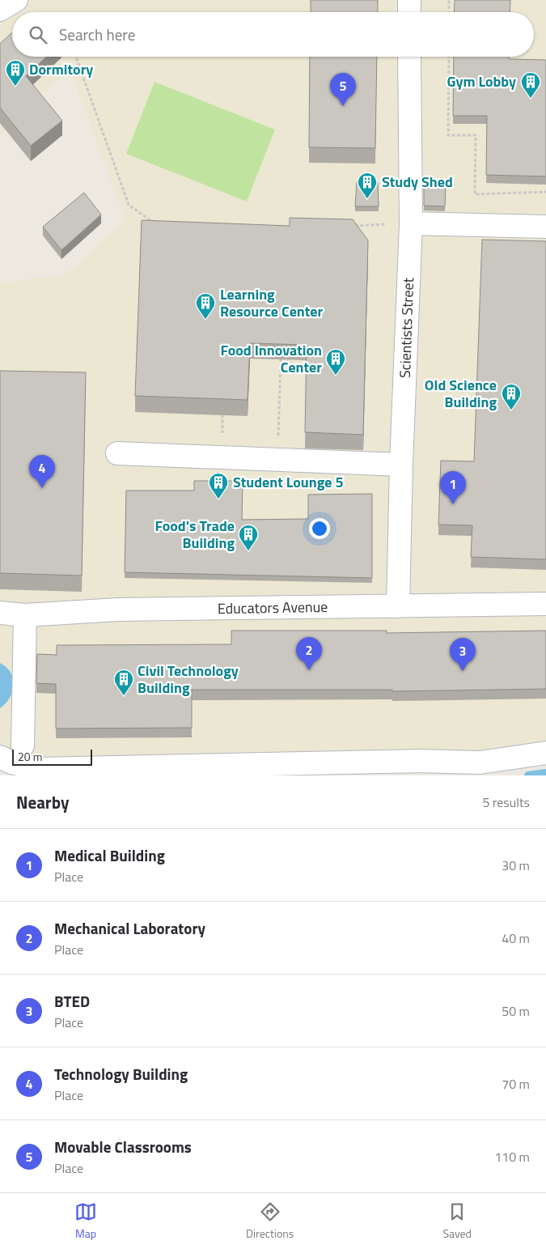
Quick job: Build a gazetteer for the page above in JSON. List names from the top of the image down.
{
  "streets": {
    "street": ["Scientists Street", "Educators Avenue"]
  },
  "crossings": [
    ["Scientists Street", "Educators Avenue"]
  ],
  "places": {
    "building": [
      "Dormitory",
      "Gym Lobby",
      "Study Shed",
      "Learning Resource Center",
      "Food Innovation Center",
      "Old Science Building",
      "Student Lounge 5",
      "Food's Trade Building",
      "Civil Technology Building"
    ]
  },
  "scale_bar": "20 m",
  "page": {
    "search": "Search here",
    "pins": [
      "5",
      "4",
      "1",
      "2",
      "3"
    ],
    "scale": "20 m",
    "heading": ["Nearby", "5 results"],
    "list": [
      {
        "mark": "1",
        "name": "Medical Building",
        "note": "Place",
        "value": "30 m"
      },
      {
        "mark": "2",
        "name": "Mechanical Laboratory",
        "note": "Place",
        "value": "40 m"
      },
      {
        "mark": "3",
        "name": "BTED",
        "note": "Place",
        "value": "50 m"
      },
      {
        "mark": "4",
        "name": "Technology Building",
        "note": "Place",
        "value": "70 m"
      },
      {
        "mark": "5",
        "name": "Movable Classrooms",
        "note": "Place",
        "value": "110 m"
      }
    ],
    "nav": ["Map", "Directions", "Saved"]
  }
}
